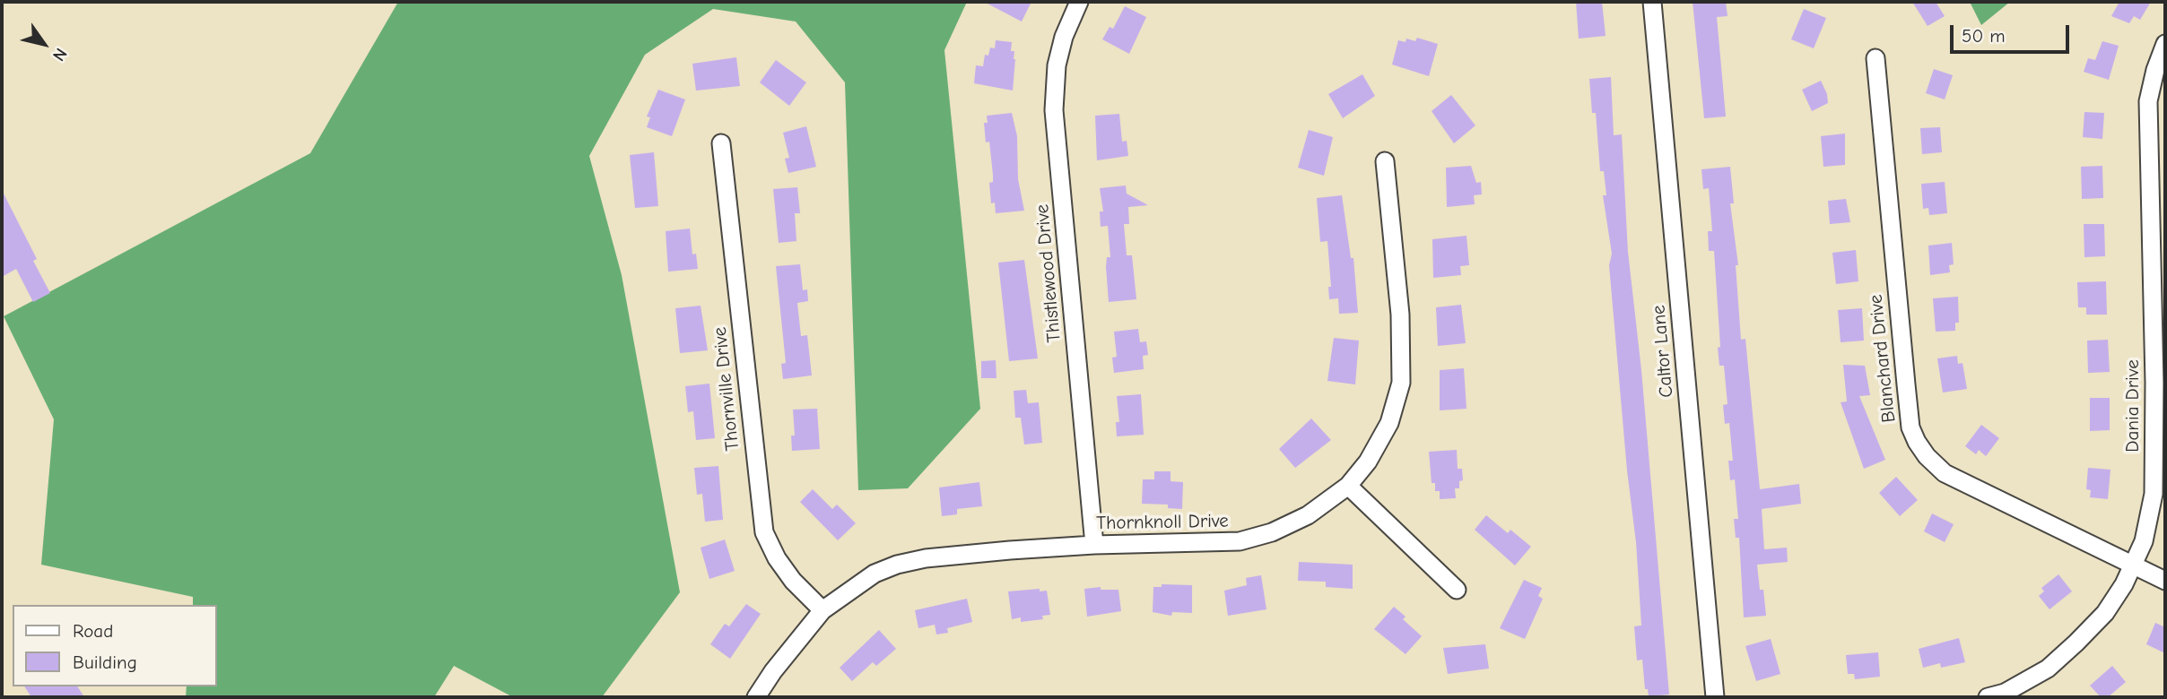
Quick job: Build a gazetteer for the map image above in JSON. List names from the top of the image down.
{
  "streets": {
    "street": [
      "Thistlewood Drive",
      "Caltor Lane",
      "Blanchard Drive",
      "Thornville Drive",
      "Dania Drive",
      "Thornknoll Drive"
    ]
  },
  "crossings": [
    ["Thistlewood Drive", "Thornknoll Drive"],
    ["Blanchard Drive", "Dania Drive"],
    ["Thornville Drive", "Thornknoll Drive"]
  ],
  "legend": ["Road", "Building"],
  "scale_bar": "50 m",
  "north": "bottom right"
}
